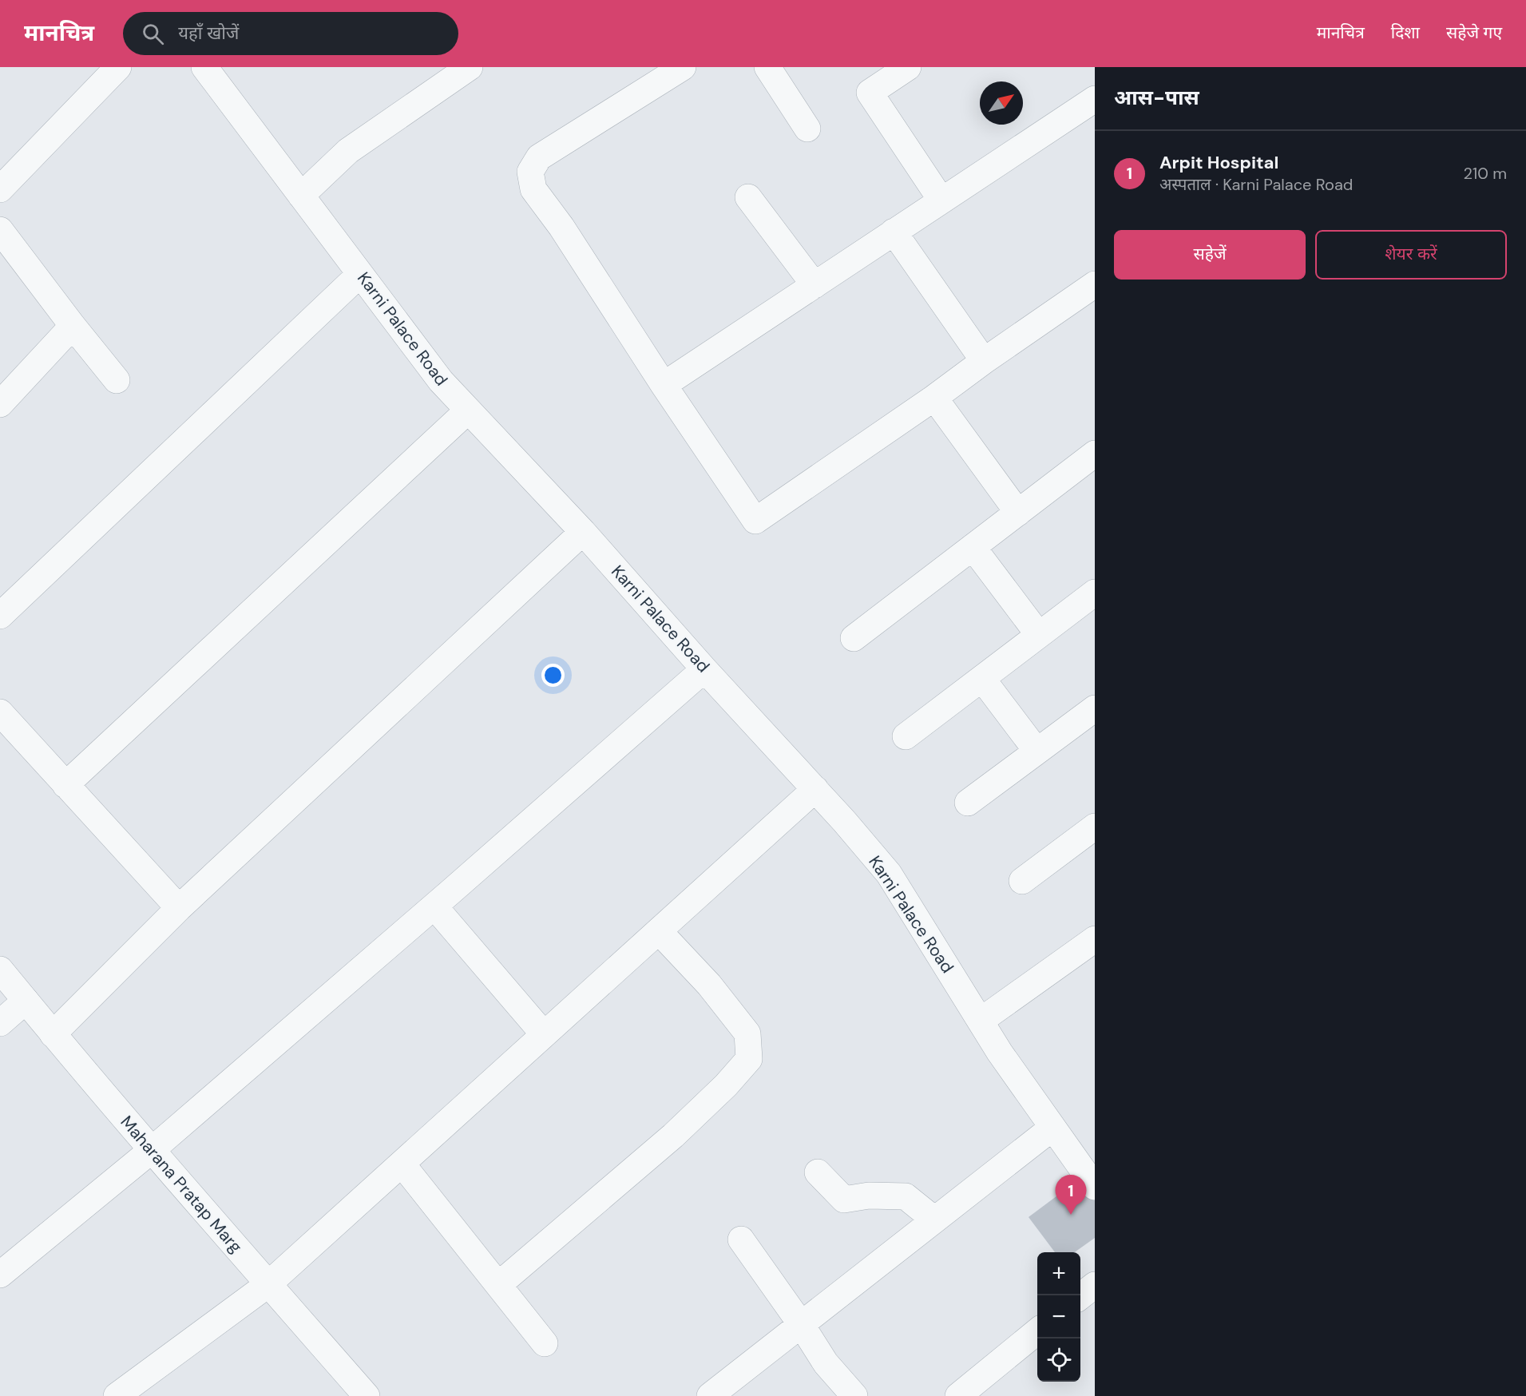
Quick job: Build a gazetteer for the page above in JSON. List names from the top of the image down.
{
  "streets": {
    "street": ["Karni Palace Road", "Maharana Pratap Marg"]
  },
  "north": "top right",
  "page": {
    "header": "मानचित्र",
    "search": "यहाँ खोजें",
    "nav": ["मानचित्र", "दिशा", "सहेजे गए"],
    "heading": "आस-पास",
    "list": [
      {
        "mark": "1",
        "name": "Arpit Hospital",
        "note": "अस्पताल · Karni Palace Road",
        "value": "210 m"
      }
    ],
    "buttons": ["सहेजें", "शेयर करें"],
    "pins": "1",
    "map_buttons": ["+", "−"]
  }
}
